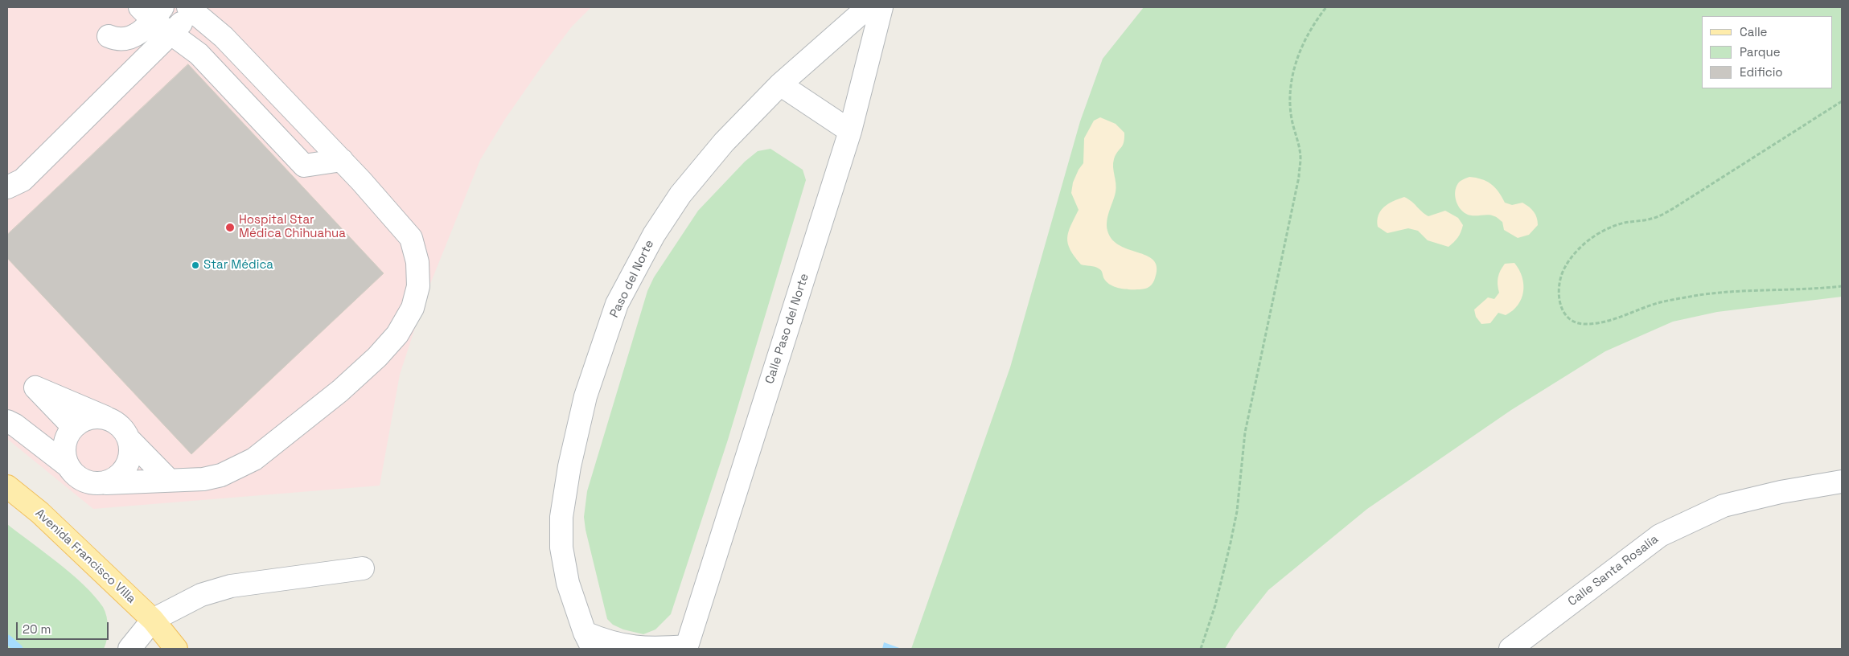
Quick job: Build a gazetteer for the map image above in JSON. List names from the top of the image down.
{
  "streets": {
    "main road": ["Avenida Francisco Villa"],
    "street": ["Paso del Norte", "Calle Paso del Norte", "Calle Santa Rosalía"]
  },
  "places": ["Hospital Star Médica Chihuahua", "Star Médica"],
  "legend": ["Calle", "Parque", "Edificio"],
  "scale_bar": "20 m"
}
